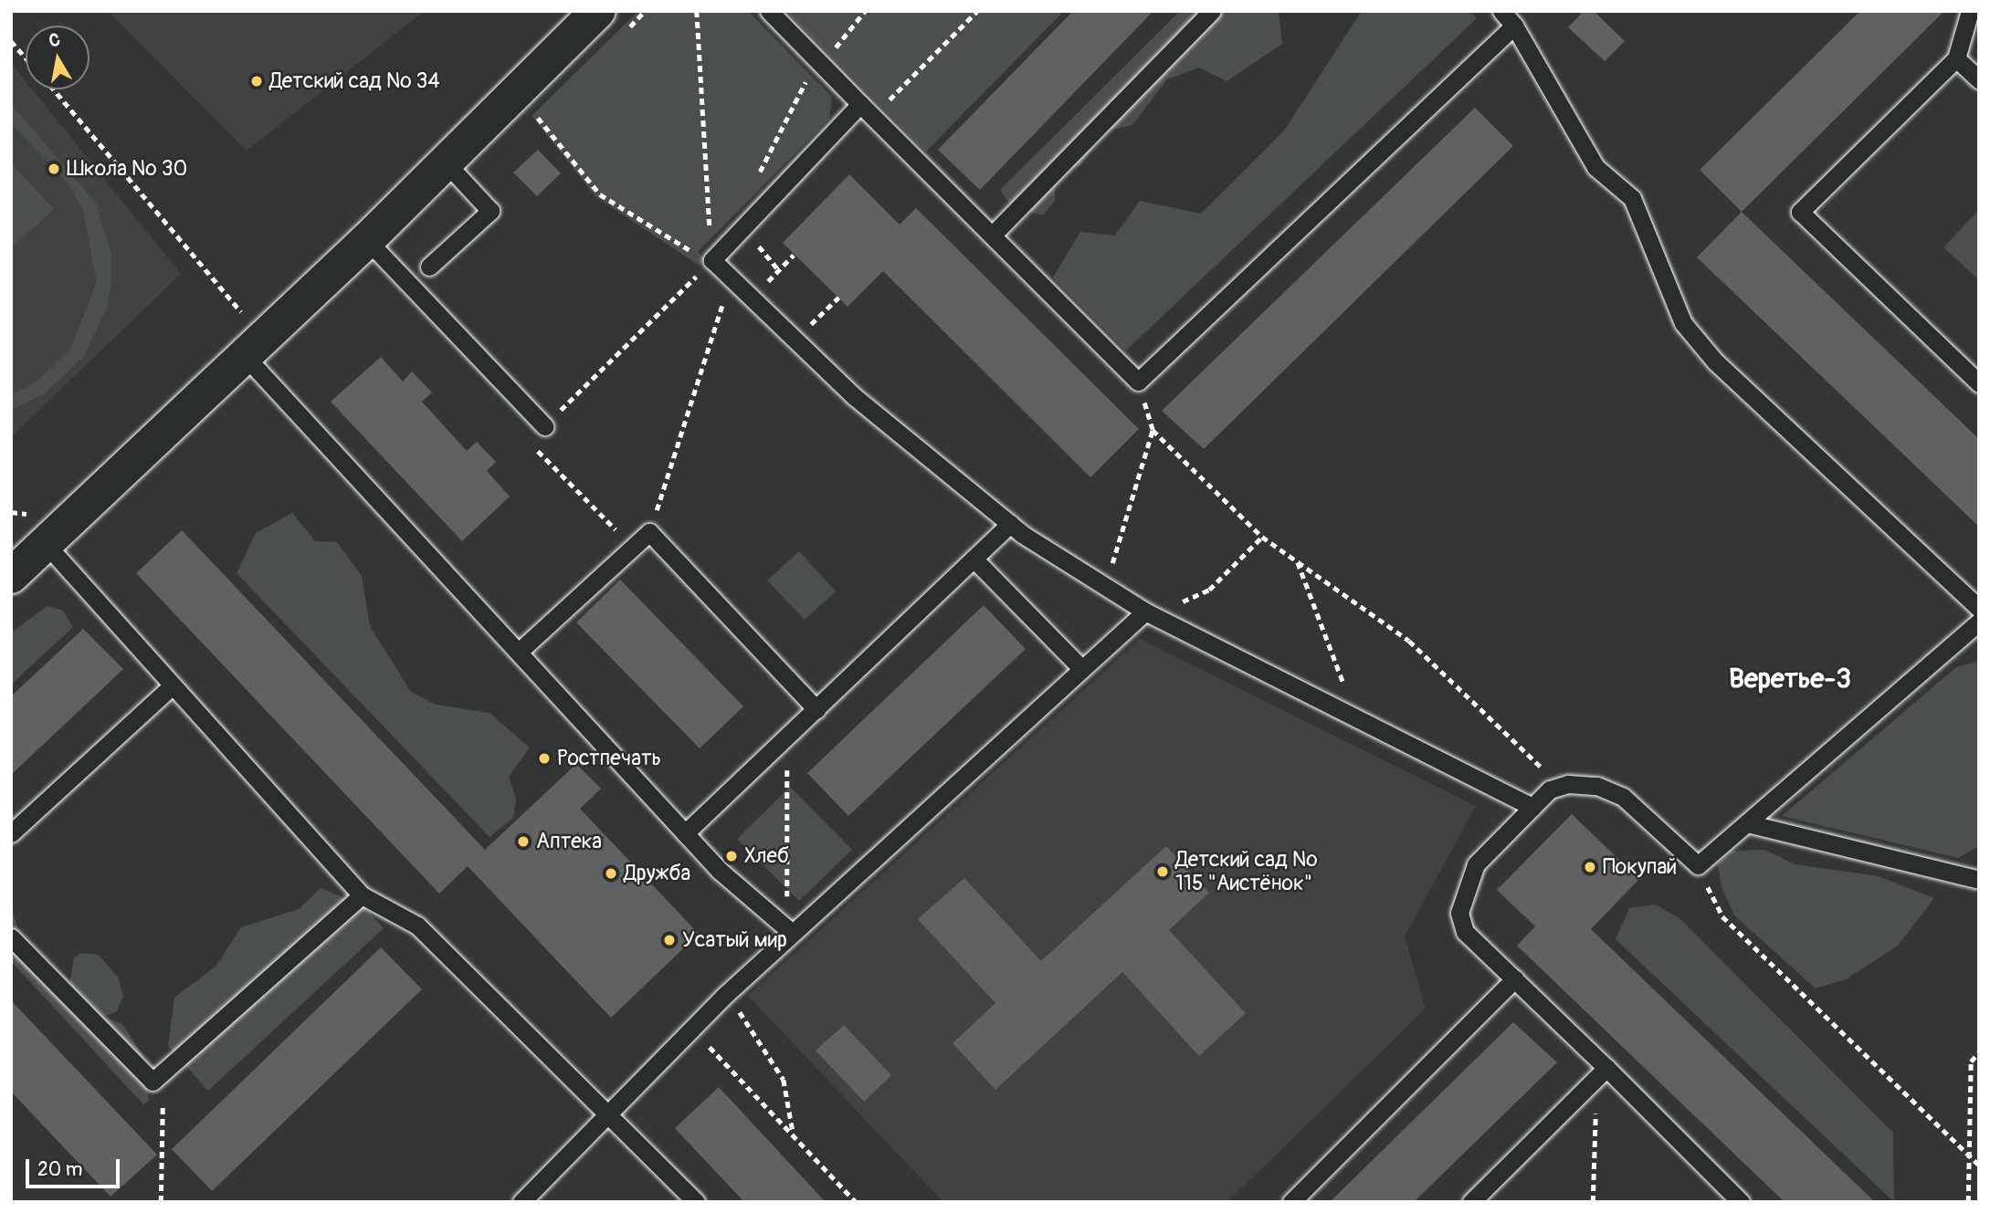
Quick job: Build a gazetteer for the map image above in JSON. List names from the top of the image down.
{
  "districts": ["Веретье-3"],
  "places": [
    "Детский сад № 34",
    "Школа № 30",
    "Ростпечать",
    "Аптека",
    "Хлеб",
    "Покупай",
    "Детский сад № 115 \"Аистёнок\"",
    "Дружба",
    "Усатый мир"
  ],
  "scale_bar": "20 m",
  "north": "top"
}
